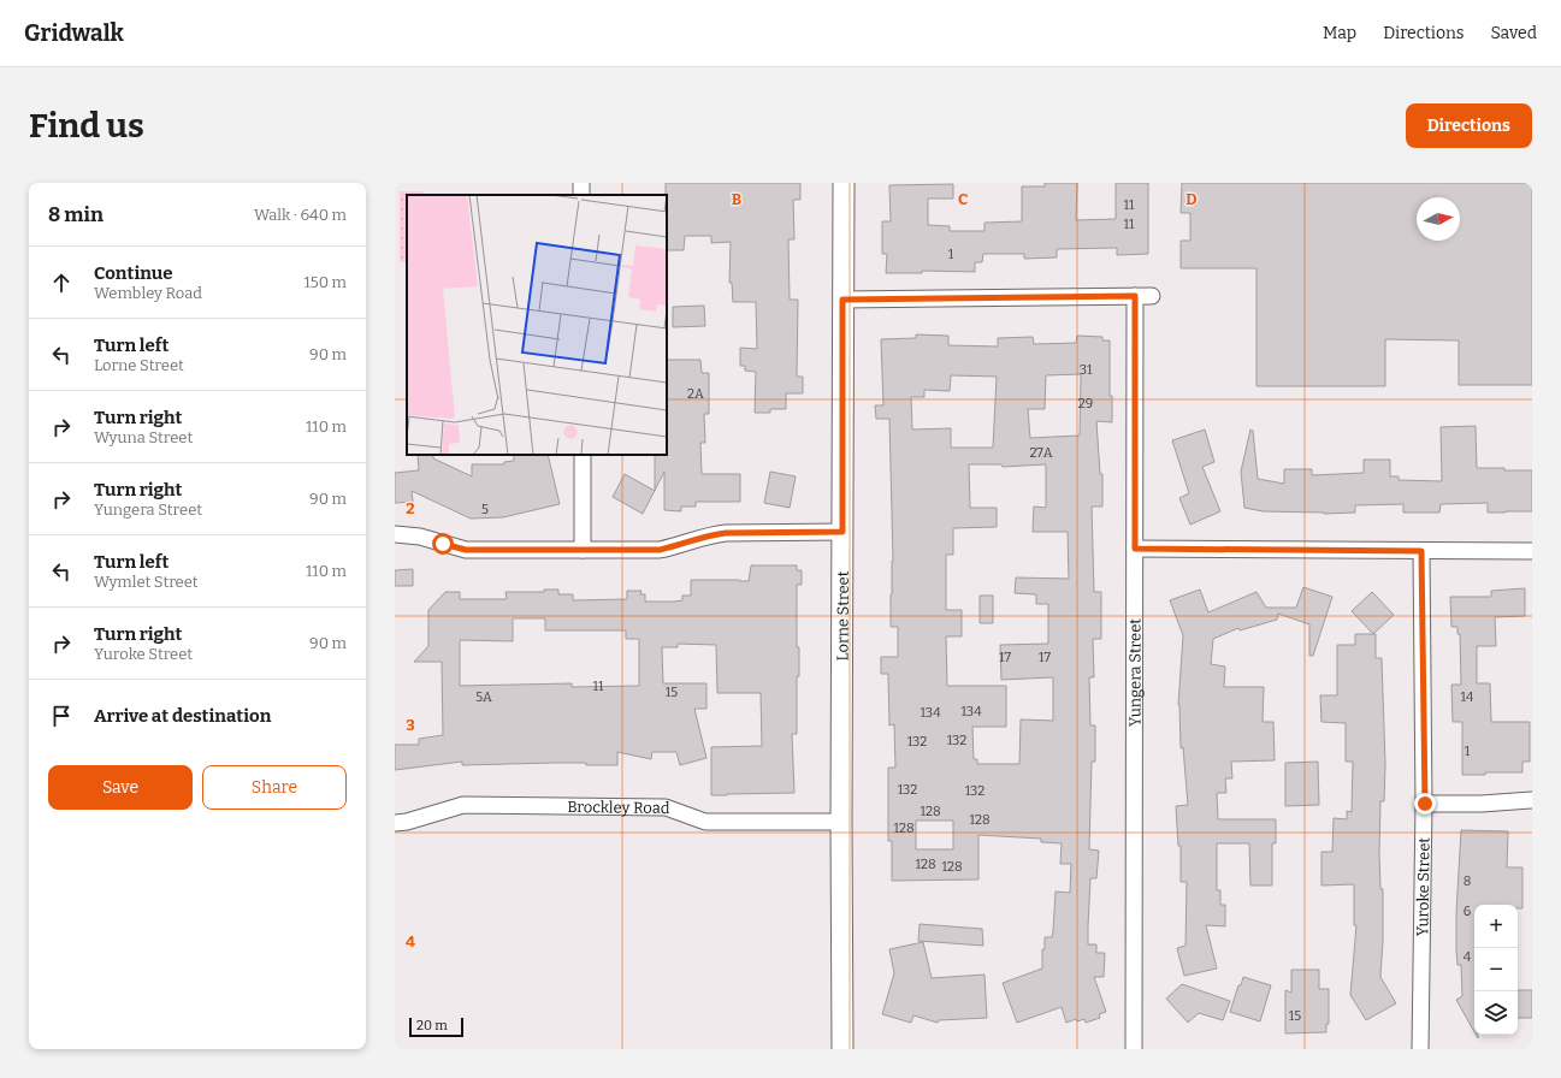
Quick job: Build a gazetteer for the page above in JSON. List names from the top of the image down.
{
  "streets": {
    "street": [
      "Lorne Street",
      "Yungera Street",
      "Brockley Road",
      "Yuroke Street"
    ]
  },
  "crossings": [
    ["Lorne Street", "Brockley Road"]
  ],
  "house_numbers": [
    "11",
    "11",
    "1",
    "31",
    "2A",
    "29",
    "27A",
    "5",
    "17",
    "17",
    "11",
    "15",
    "5A",
    "14",
    "134",
    "134",
    "132",
    "132",
    "1",
    "132",
    "132",
    "128",
    "128",
    "128",
    "128",
    "128",
    "8",
    "6",
    "4",
    "15"
  ],
  "scale_bar": "20 m",
  "north": "right",
  "page": {
    "header": "Gridwalk",
    "nav": ["Map", "Directions", "Saved"],
    "buttons": [
      "Directions",
      ["Save", "Share"]
    ],
    "title": "Find us",
    "heading": ["8 min", "Walk · 640 m"],
    "list": [
      ["Continue", "Wembley Road", "150 m"],
      ["Turn left", "Lorne Street", "90 m"],
      ["Turn right", "Wyuna Street", "110 m"],
      ["Turn right", "Yungera Street", "90 m"],
      ["Turn left", "Wymlet Street", "110 m"],
      ["Turn right", "Yuroke Street", "90 m"],
      "Arrive at destination"
    ],
    "map_buttons": ["+", "−"],
    "scale": "20 m"
  },
  "grid": {
    "columns": ["B", "C", "D"],
    "rows": ["2", "3", "4"]
  }
}
